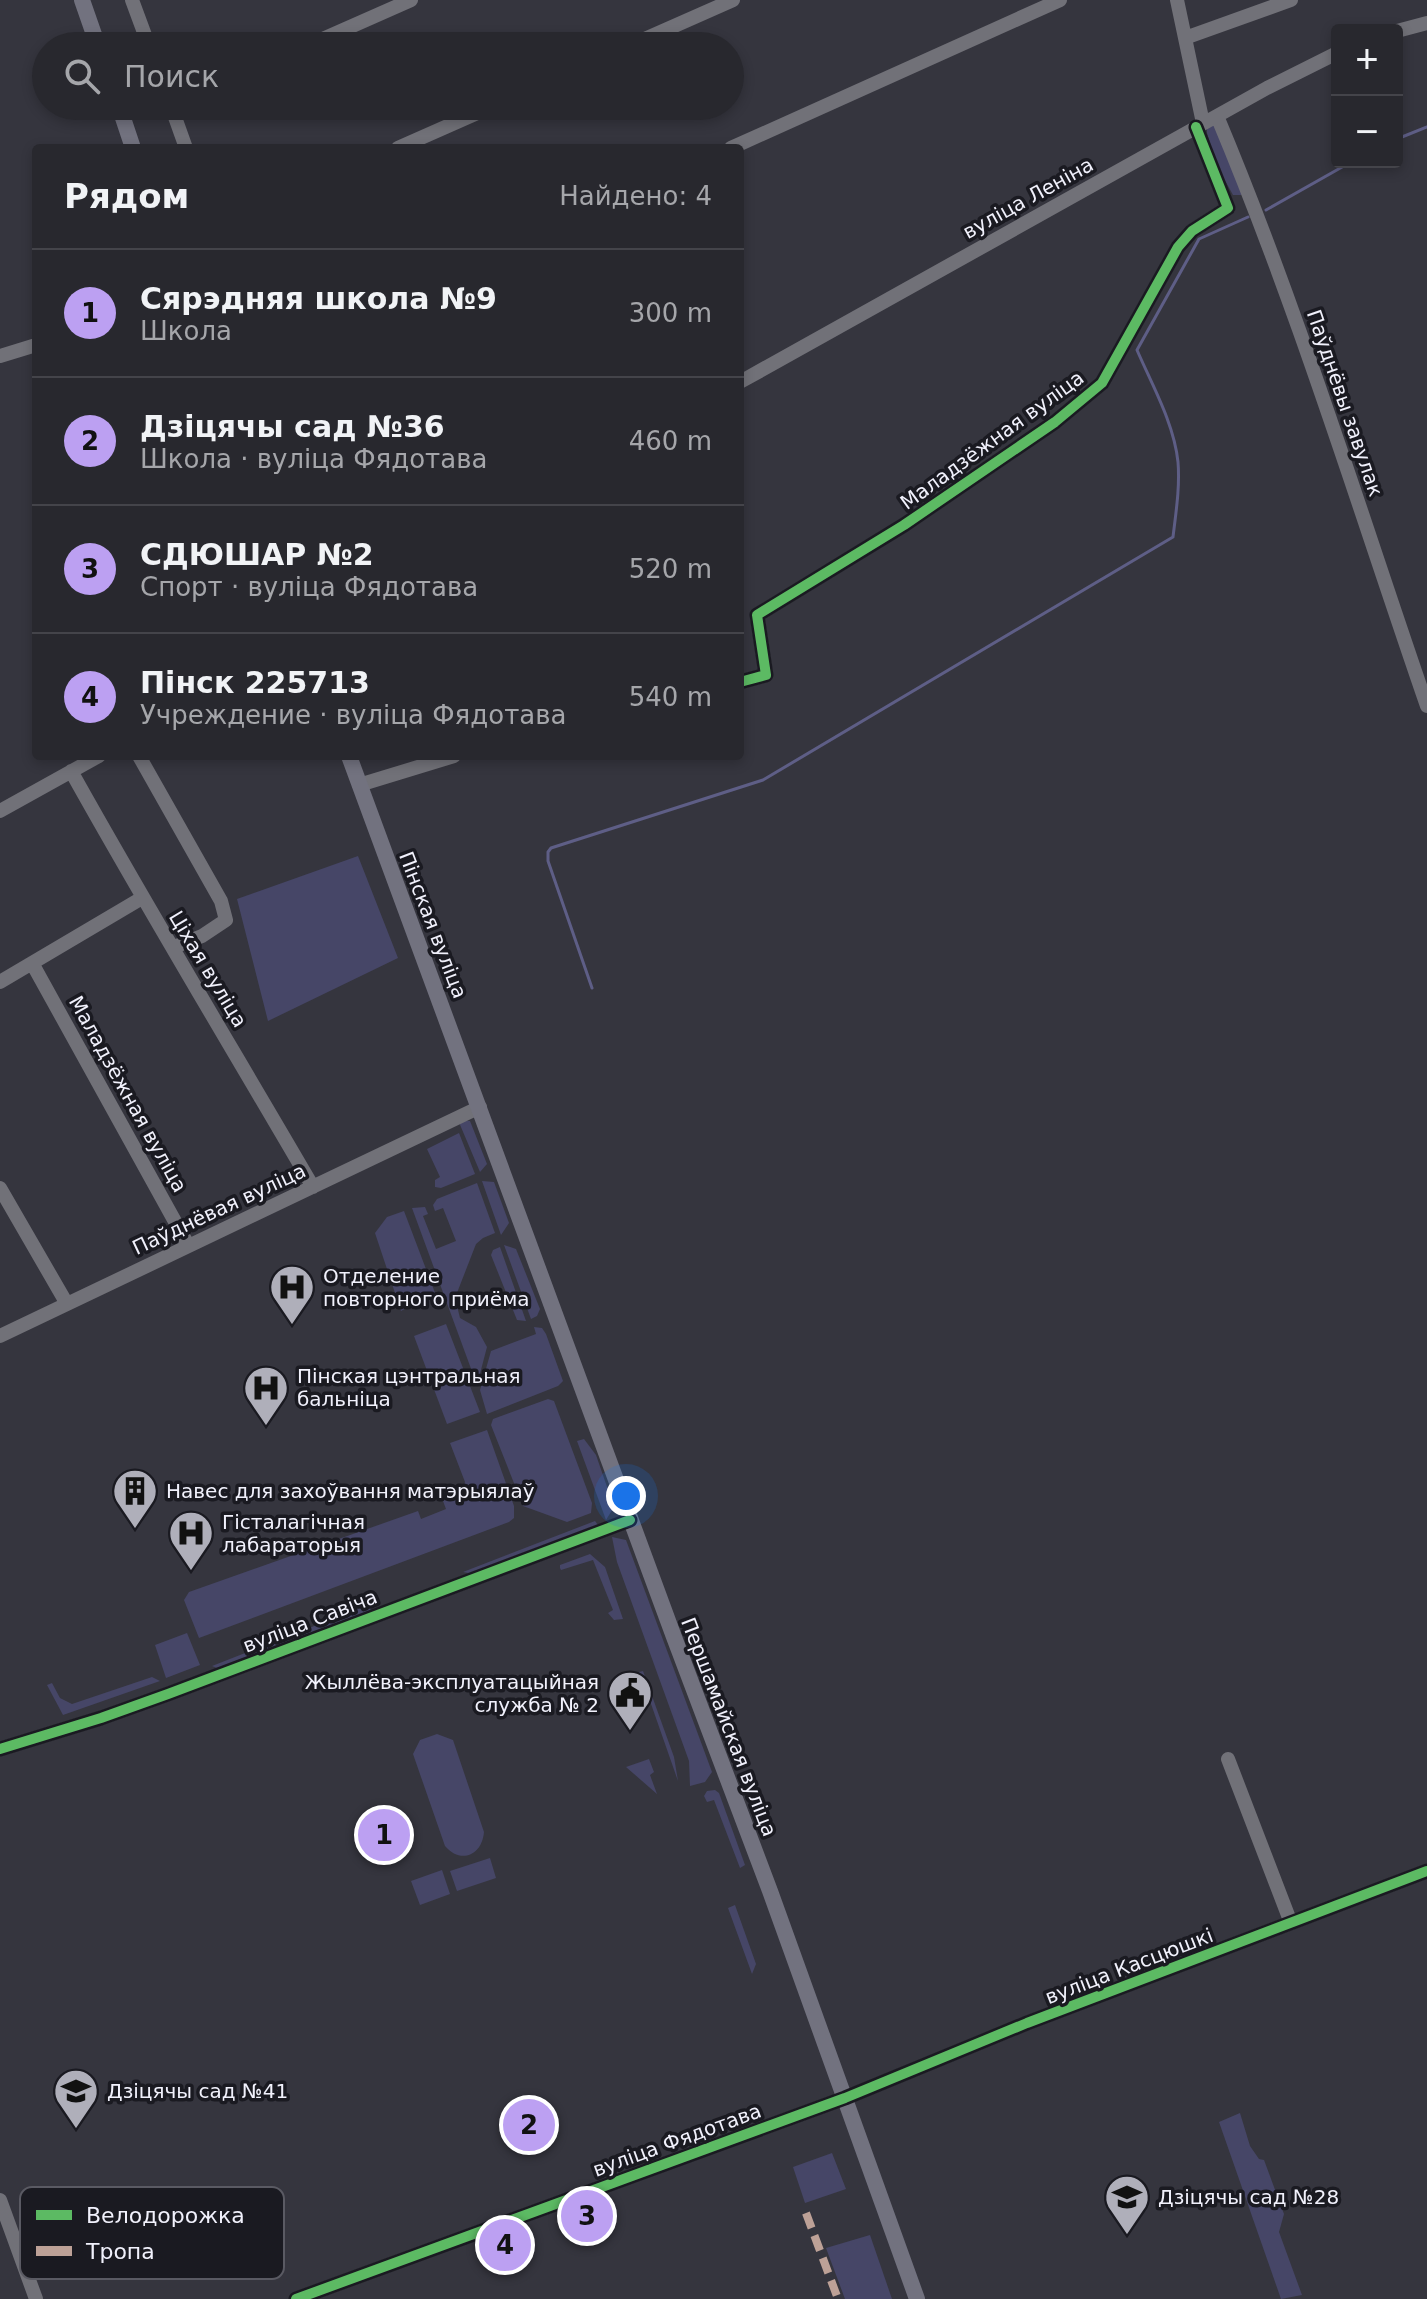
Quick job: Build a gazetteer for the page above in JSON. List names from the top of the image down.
{
  "streets": {
    "main road": ["Пінская вуліца", "Першамайская вуліца"],
    "street": [
      "вуліца Леніна",
      "Паўднёвы завулак",
      "Маладзёжная вуліца",
      "Ціхая вуліца",
      "Паўднёвая вуліца",
      "вуліца Савіча",
      "вуліца Касцюшкі",
      "вуліца Фядотава"
    ]
  },
  "crossings": [
    ["вуліца Леніна", "Паўднёвы завулак"],
    ["вуліца Леніна", "Маладзёжная вуліца"],
    ["Маладзёжная вуліца", "Паўднёвая вуліца"],
    ["Пінская вуліца", "Паўднёвая вуліца"],
    ["Пінская вуліца", "Першамайская вуліца"],
    ["Ціхая вуліца", "Паўднёвая вуліца"],
    ["вуліца Савіча", "Першамайская вуліца"],
    ["Першамайская вуліца", "вуліца Касцюшкі"],
    ["Першамайская вуліца", "вуліца Фядотава"],
    ["вуліца Касцюшкі", "вуліца Фядотава"]
  ],
  "places": {
    "hospital": ["Отделение повторного приёма", "Пінская цэнтральная бальніца", "Гісталагічная лабараторыя"],
    "building": ["Навес для захоўвання матэрыялаў"],
    "public building": ["Жыллёва-эксплуатацыйная служба № 2"],
    "school or university": ["Дзіцячы сад №41", "Дзіцячы сад №28"]
  },
  "legend": ["Велодорожка", "Тропа"],
  "page": {
    "map_buttons": ["+", "−"],
    "search": "Поиск",
    "heading": ["Рядом", "Найдено: 4"],
    "list": [
      {
        "mark": "1",
        "name": "Сярэдняя школа №9",
        "note": "Школа",
        "value": "300 m"
      },
      {
        "mark": "2",
        "name": "Дзіцячы сад №36",
        "note": "Школа · вуліца Фядотава",
        "value": "460 m"
      },
      {
        "mark": "3",
        "name": "СДЮШАР №2",
        "note": "Спорт · вуліца Фядотава",
        "value": "520 m"
      },
      {
        "mark": "4",
        "name": "Пінск 225713",
        "note": "Учреждение · вуліца Фядотава",
        "value": "540 m"
      }
    ],
    "pins": [
      "1",
      "2",
      "3",
      "4"
    ]
  }
}
